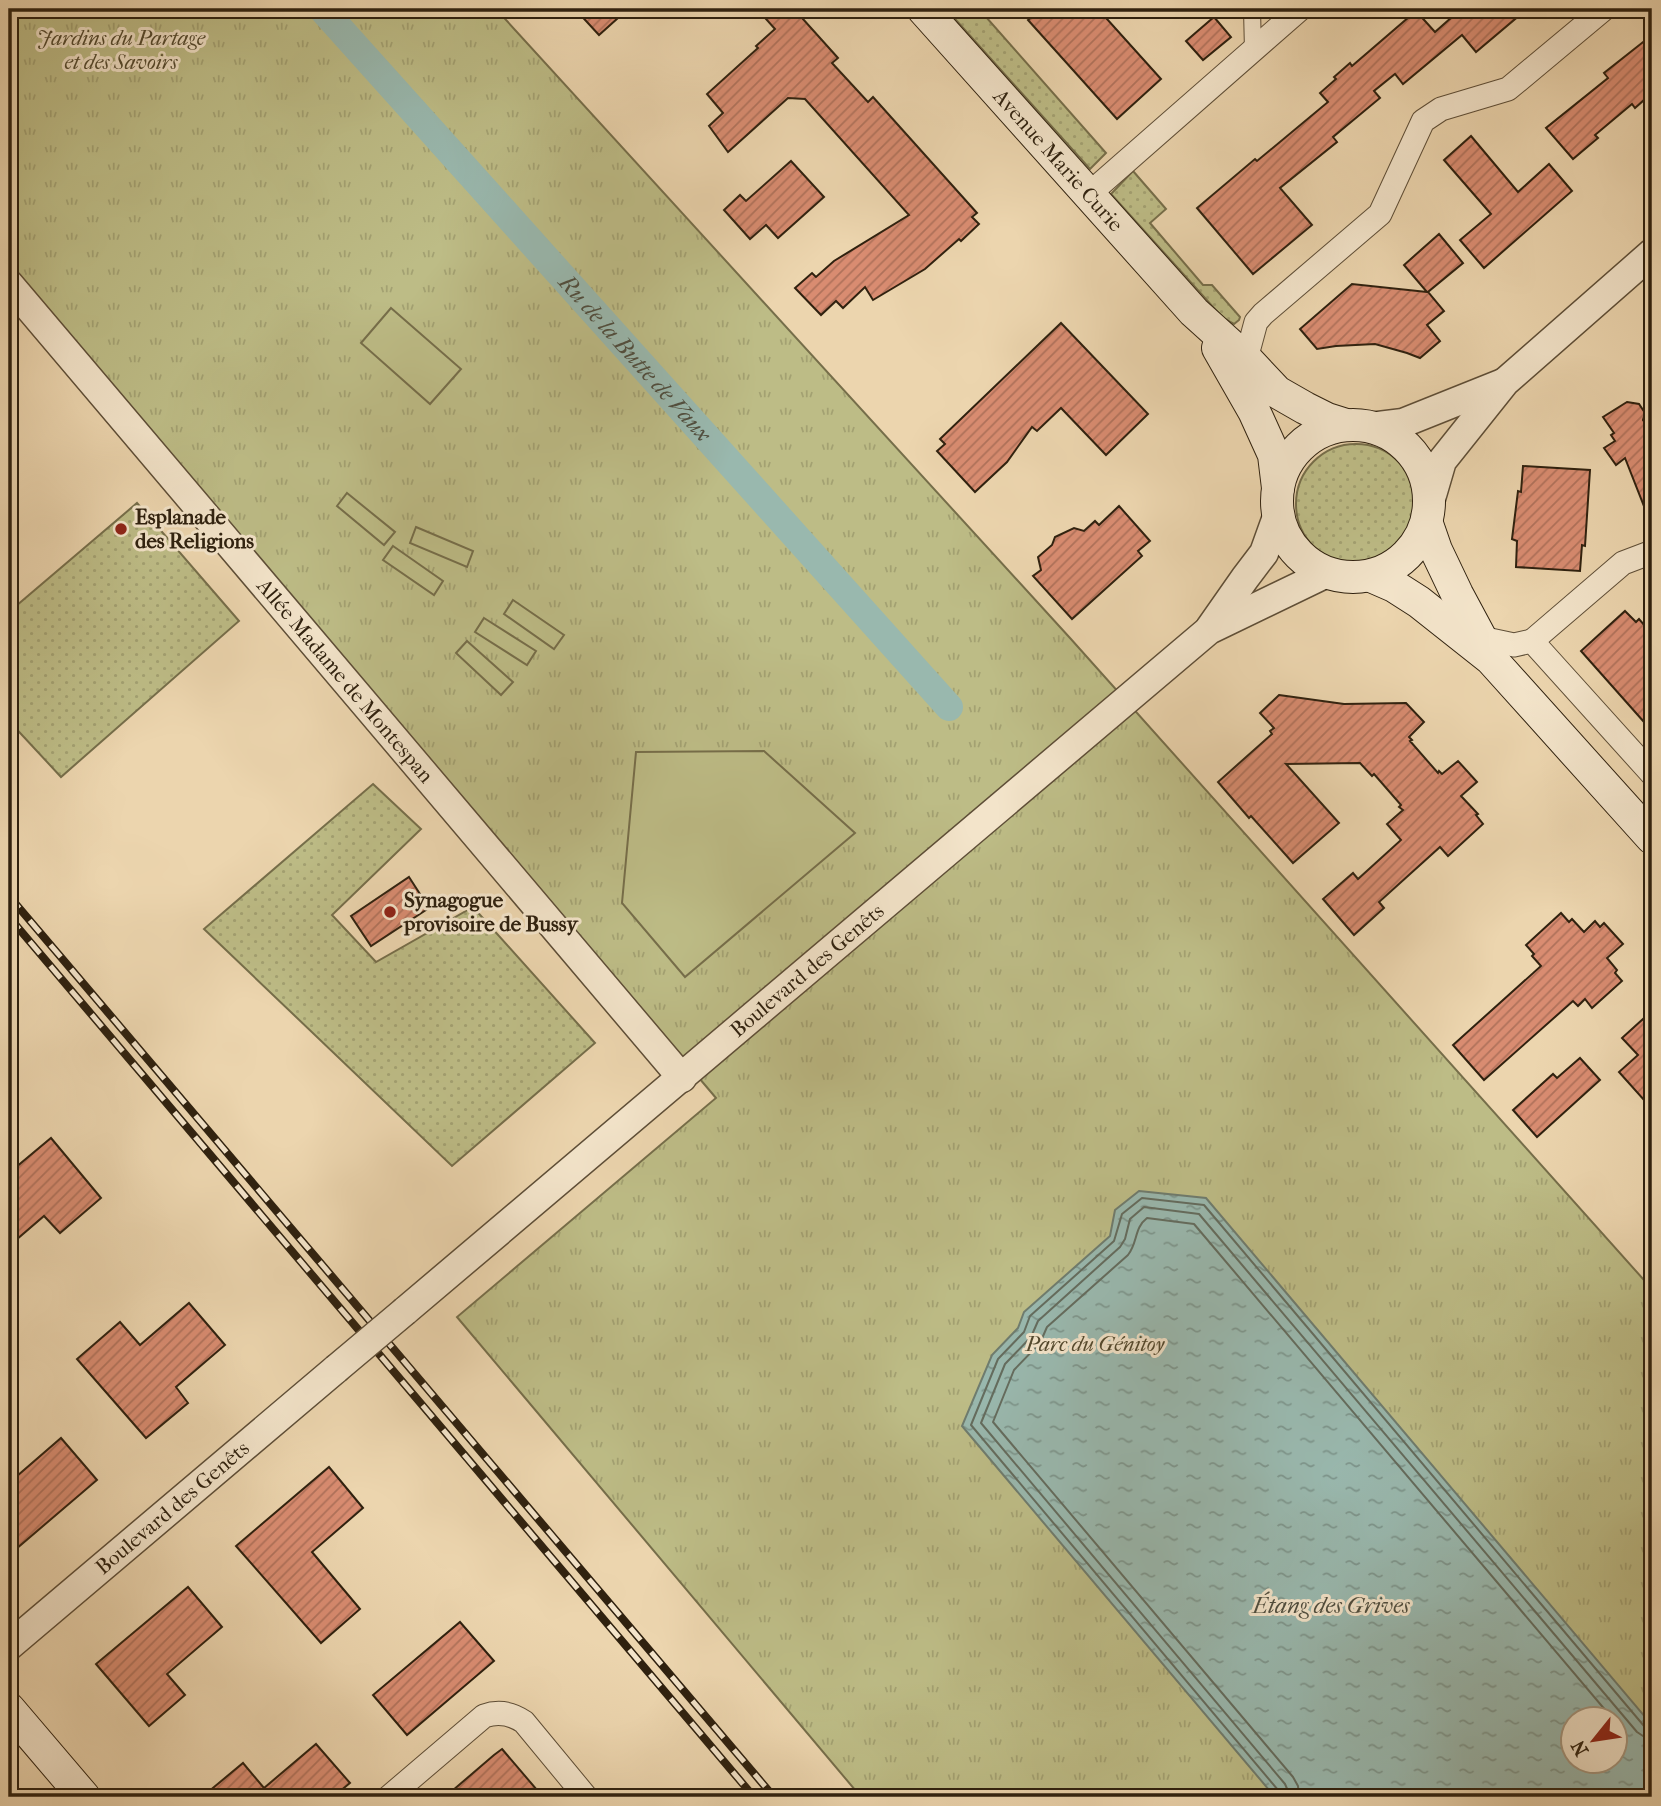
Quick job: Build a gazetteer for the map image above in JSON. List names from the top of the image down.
{
  "streets": {
    "main road": ["Avenue Marie Curie"],
    "street": ["Allée Madame de Montespan", "Boulevard des Genêts"]
  },
  "crossings": [
    ["Avenue Marie Curie", "Boulevard des Genêts"],
    ["Allée Madame de Montespan", "Boulevard des Genêts"]
  ],
  "water": ["Ru de la Butte de Vaux", "Étang des Grives"],
  "parks": ["Jardins du Partage et des Savoirs", "Parc du Génitoy"],
  "places": ["Esplanade des Religions", "Synagogue provisoire de Bussy"],
  "north": "bottom left"
}
